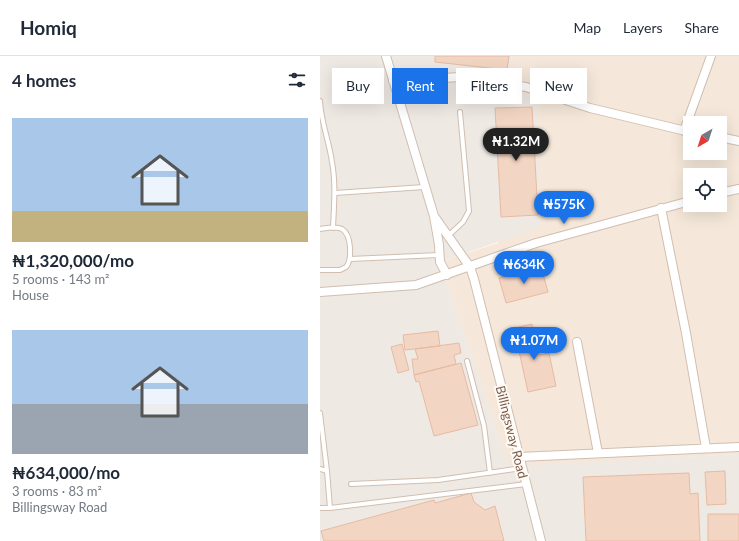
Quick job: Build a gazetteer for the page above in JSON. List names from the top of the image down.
{
  "streets": {
    "street": ["Billingsway Road"]
  },
  "north": "bottom left",
  "page": {
    "header": "Homiq",
    "nav": ["Map", "Layers", "Share"],
    "heading": "4 homes",
    "chip": [
      "Buy",
      "Rent",
      "Filters",
      "New"
    ],
    "list": [
      {
        "name": "₦1,320,000/mo",
        "note": "5 rooms · 143 m² · House"
      },
      {
        "name": "₦634,000/mo",
        "note": "3 rooms · 83 m² · Billingsway Road"
      }
    ],
    "price": [
      "₦1.32M",
      "₦575K",
      "₦634K",
      "₦1.07M"
    ]
  }
}
